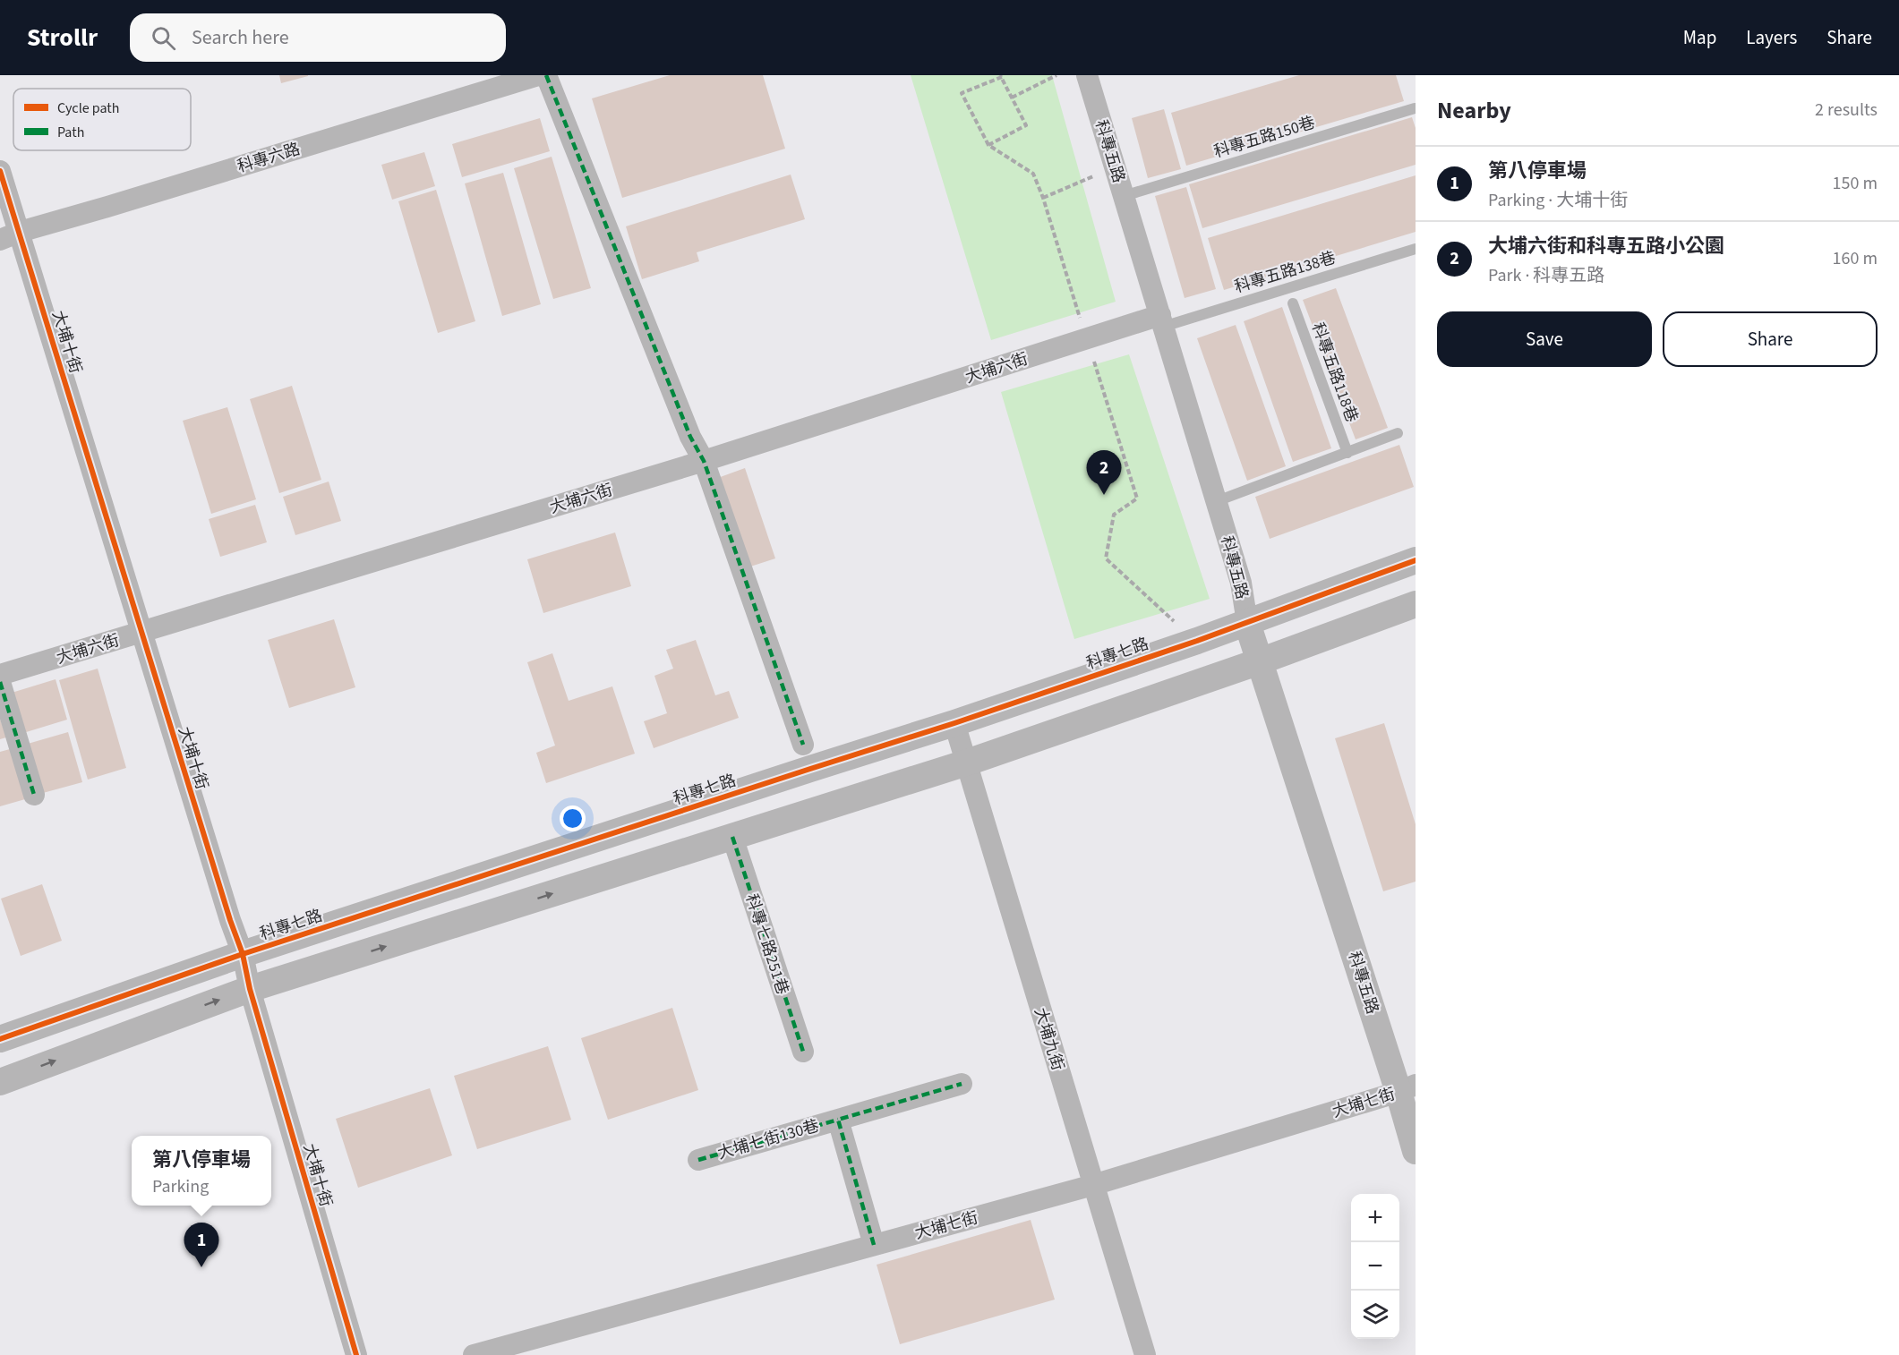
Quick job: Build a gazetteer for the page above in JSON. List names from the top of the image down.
{
  "streets": {
    "street": [
      "科專五路",
      "科專六路",
      "大埔十街",
      "大埔六街",
      "科專七路",
      "科專七路251巷",
      "大埔九街",
      "大埔七街",
      "大埔七街130巷"
    ],
    "lane": ["科專五路150巷", "科專五路138巷", "科專五路118巷"]
  },
  "crossings": [
    ["科專五路150巷", "科專五路"],
    ["科專五路", "科專五路138巷"],
    ["科專五路", "大埔六街"],
    ["科專五路", "科專七路"],
    ["科專五路", "大埔七街"],
    ["科專六路", "大埔十街"],
    ["科專五路138巷", "大埔六街"],
    ["大埔十街", "大埔六街"],
    ["大埔十街", "科專七路"],
    ["科專七路", "大埔九街"],
    ["大埔九街", "大埔七街"],
    ["大埔七街", "大埔七街130巷"]
  ],
  "legend": ["Cycle path", "Path"],
  "page": {
    "header": "Strollr",
    "search": "Search here",
    "nav": ["Map", "Layers", "Share"],
    "heading": ["Nearby", "2 results"],
    "list": [
      {
        "mark": "1",
        "name": "第八停車場",
        "note": "Parking · 大埔十街",
        "value": "150 m"
      },
      {
        "mark": "2",
        "name": "大埔六街和科專五路小公園",
        "note": "Park · 科專五路",
        "value": "160 m"
      }
    ],
    "buttons": ["Save", "Share"],
    "pins": ["2", "1"],
    "popup": ["第八停車場", "Parking"],
    "map_buttons": ["+", "−"]
  }
}
